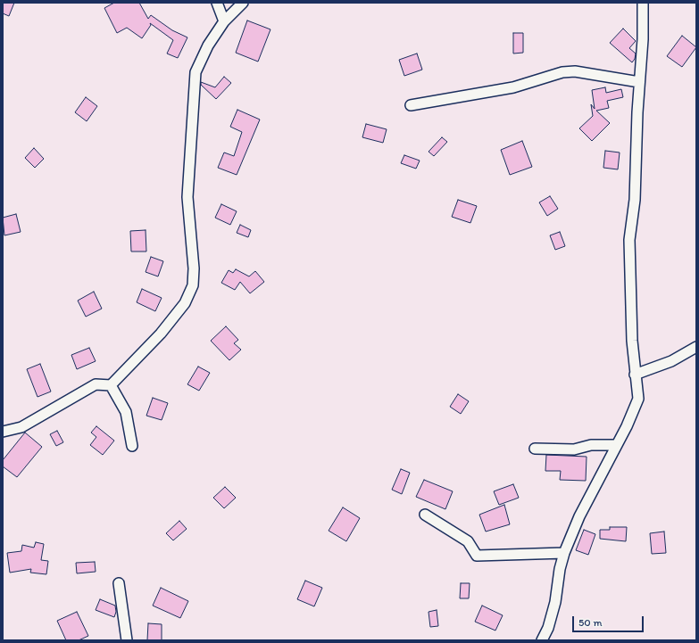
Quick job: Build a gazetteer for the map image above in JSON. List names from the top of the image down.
{
  "scale_bar": "50 m"
}
